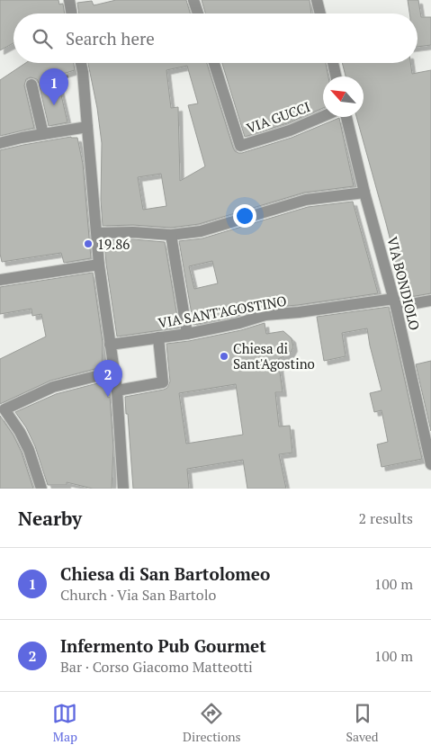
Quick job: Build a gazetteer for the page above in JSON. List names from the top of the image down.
{
  "streets": {
    "street": ["VIA GUCCI", "VIA BONDIOLO", "VIA SANT'AGOSTINO"]
  },
  "crossings": [
    ["VIA BONDIOLO", "VIA SANT'AGOSTINO"]
  ],
  "places": ["19.86", "Chiesa di Sant'Agostino"],
  "north": "top left",
  "page": {
    "search": "Search here",
    "pins": ["1", "2"],
    "heading": ["Nearby", "2 results"],
    "list": [
      {
        "mark": "1",
        "name": "Chiesa di San Bartolomeo",
        "note": "Church · Via San Bartolo",
        "value": "100 m"
      },
      {
        "mark": "2",
        "name": "Infermento Pub Gourmet",
        "note": "Bar · Corso Giacomo Matteotti",
        "value": "100 m"
      }
    ],
    "nav": ["Map", "Directions", "Saved"]
  }
}
